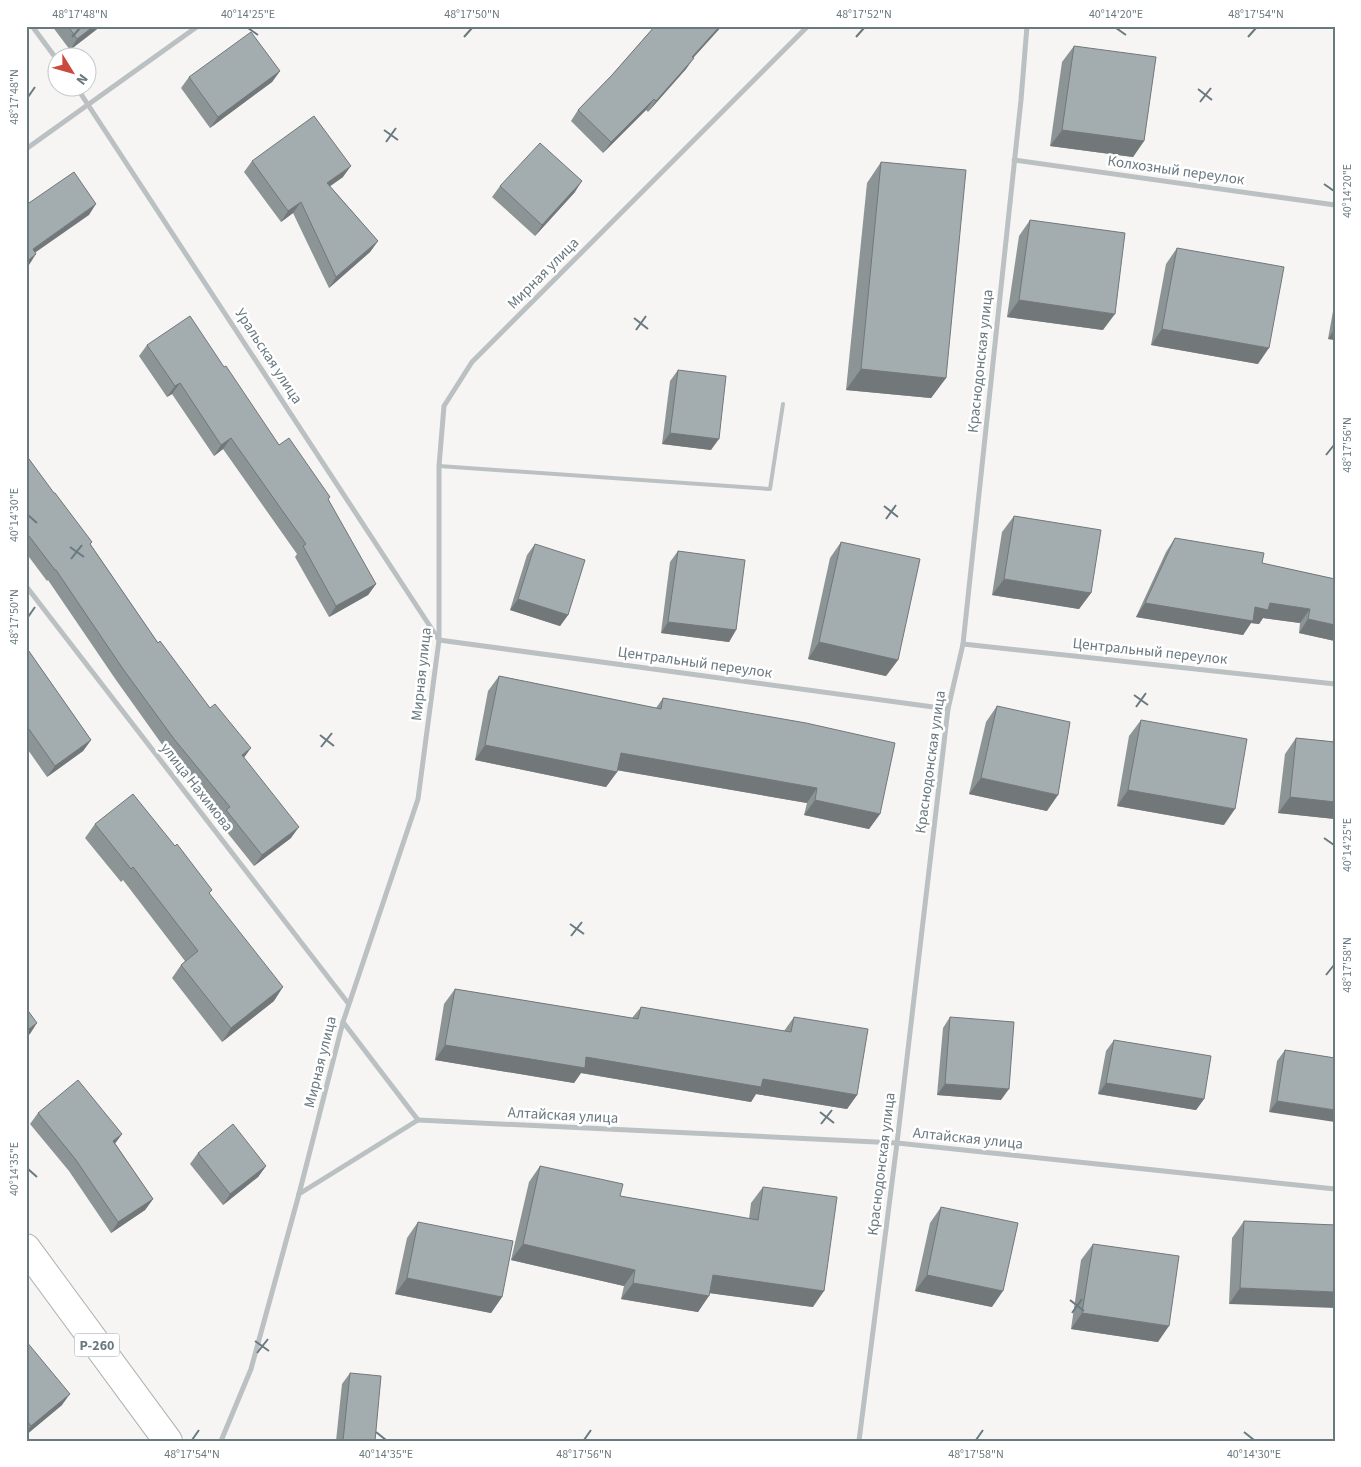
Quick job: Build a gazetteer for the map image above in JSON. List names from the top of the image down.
{
  "streets": {
    "highway": ["Р-260"],
    "street": [
      "Колхозный переулок",
      "Мирная улица",
      "Уральская улица",
      "Краснодонская улица",
      "Центральный переулок",
      "улица Нахимова",
      "Алтайская улица"
    ]
  },
  "crossings": [
    ["Колхозный переулок", "Краснодонская улица"],
    ["Мирная улица", "Уральская улица"],
    ["Мирная улица", "Центральный переулок"],
    ["Мирная улица", "улица Нахимова"],
    ["Уральская улица", "Центральный переулок"],
    ["Краснодонская улица", "Центральный переулок"],
    ["Краснодонская улица", "Алтайская улица"]
  ],
  "north": "bottom right",
  "coordinates": [
    "48°17'48\"N",
    "40°14'25\"E",
    "48°17'50\"N",
    "48°17'52\"N",
    "40°14'20\"E",
    "48°17'54\"N",
    "48°17'56\"N",
    "40°14'30\"E",
    "48°17'58\"N",
    "40°14'35\"E"
  ]
}
